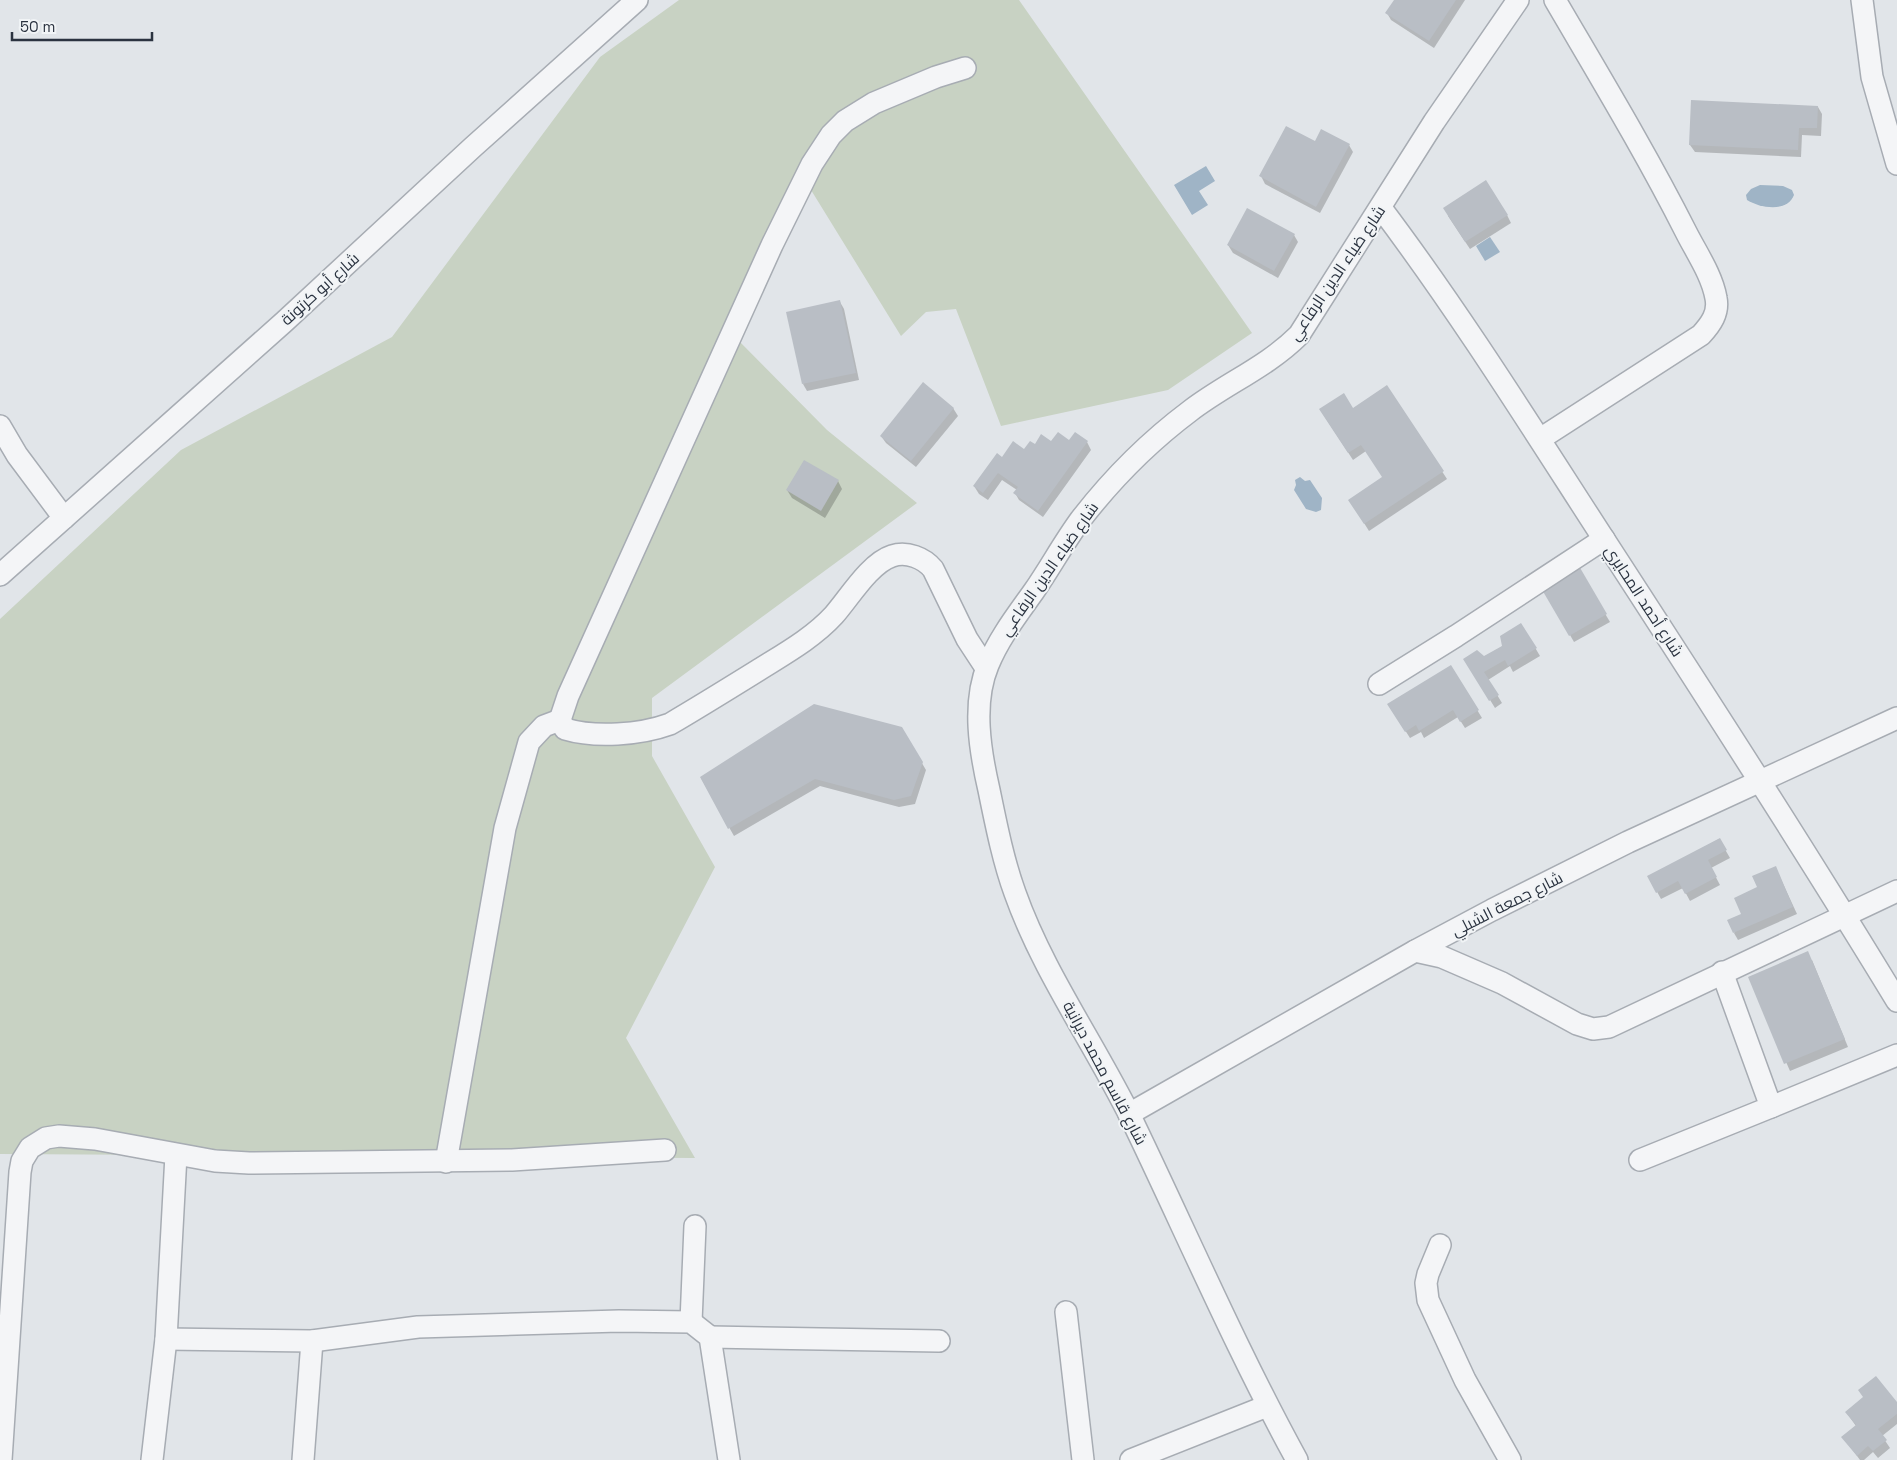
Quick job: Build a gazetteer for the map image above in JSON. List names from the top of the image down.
{
  "streets": {
    "street": [
      "شارع ضياء الدين الرفاعي",
      "شارع أبو كرتونة",
      "شارع أحمد المحايري",
      "شارع جمعة الشبلي",
      "شارع قاسم محمد ديرانية"
    ]
  },
  "crossings": [
    ["شارع ضياء الدين الرفاعي", "شارع أحمد المحايري"],
    ["شارع ضياء الدين الرفاعي", "شارع قاسم محمد ديرانية"],
    ["شارع أحمد المحايري", "شارع جمعة الشبلي"],
    ["شارع جمعة الشبلي", "شارع قاسم محمد ديرانية"]
  ],
  "scale_bar": "50 m"
}
